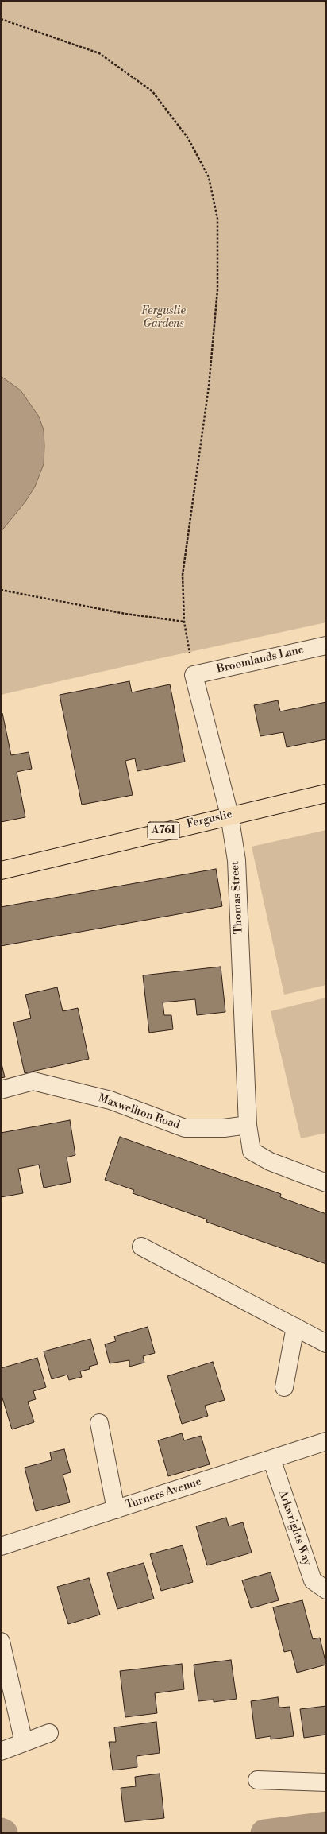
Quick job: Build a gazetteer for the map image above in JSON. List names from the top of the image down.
{
  "streets": {
    "main road": ["Ferguslie", "A761"],
    "street": [
      "Broomlands Lane",
      "Thomas Street",
      "Maxwellton Road",
      "Turners Avenue",
      "Arkwrights Way"
    ]
  },
  "crossings": [
    ["Broomlands Lane", "Thomas Street"],
    ["Ferguslie", "Thomas Street"],
    ["Thomas Street", "Maxwellton Road"],
    ["Turners Avenue", "Arkwrights Way"]
  ],
  "parks": ["Ferguslie Gardens"]
}
